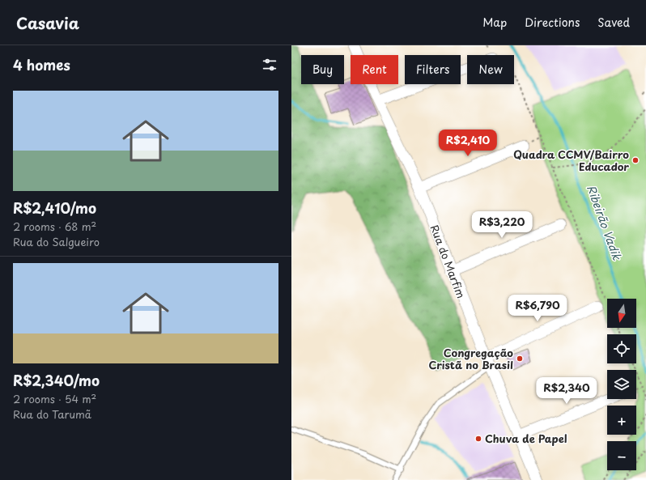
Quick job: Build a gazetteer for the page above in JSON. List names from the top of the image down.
{
  "streets": {
    "street": ["Rua do Marfim"]
  },
  "water": ["Ribeirão Vadik"],
  "places": ["Quadra CCMV/Bairro Educador", "Congregação Cristã no Brasil", "Chuva de Papel"],
  "north": "bottom",
  "page": {
    "header": "Casavia",
    "nav": ["Map", "Directions", "Saved"],
    "heading": "4 homes",
    "chip": [
      "Buy",
      "Rent",
      "Filters",
      "New"
    ],
    "list": [
      {
        "name": "R$2,410/mo",
        "note": "2 rooms · 68 m² · Rua do Salgueiro"
      },
      {
        "name": "R$2,340/mo",
        "note": "2 rooms · 54 m² · Rua do Tarumã"
      }
    ],
    "price": [
      "R$2,410",
      "R$3,220",
      "R$6,790",
      "R$2,340"
    ],
    "map_buttons": ["+", "−"]
  }
}
